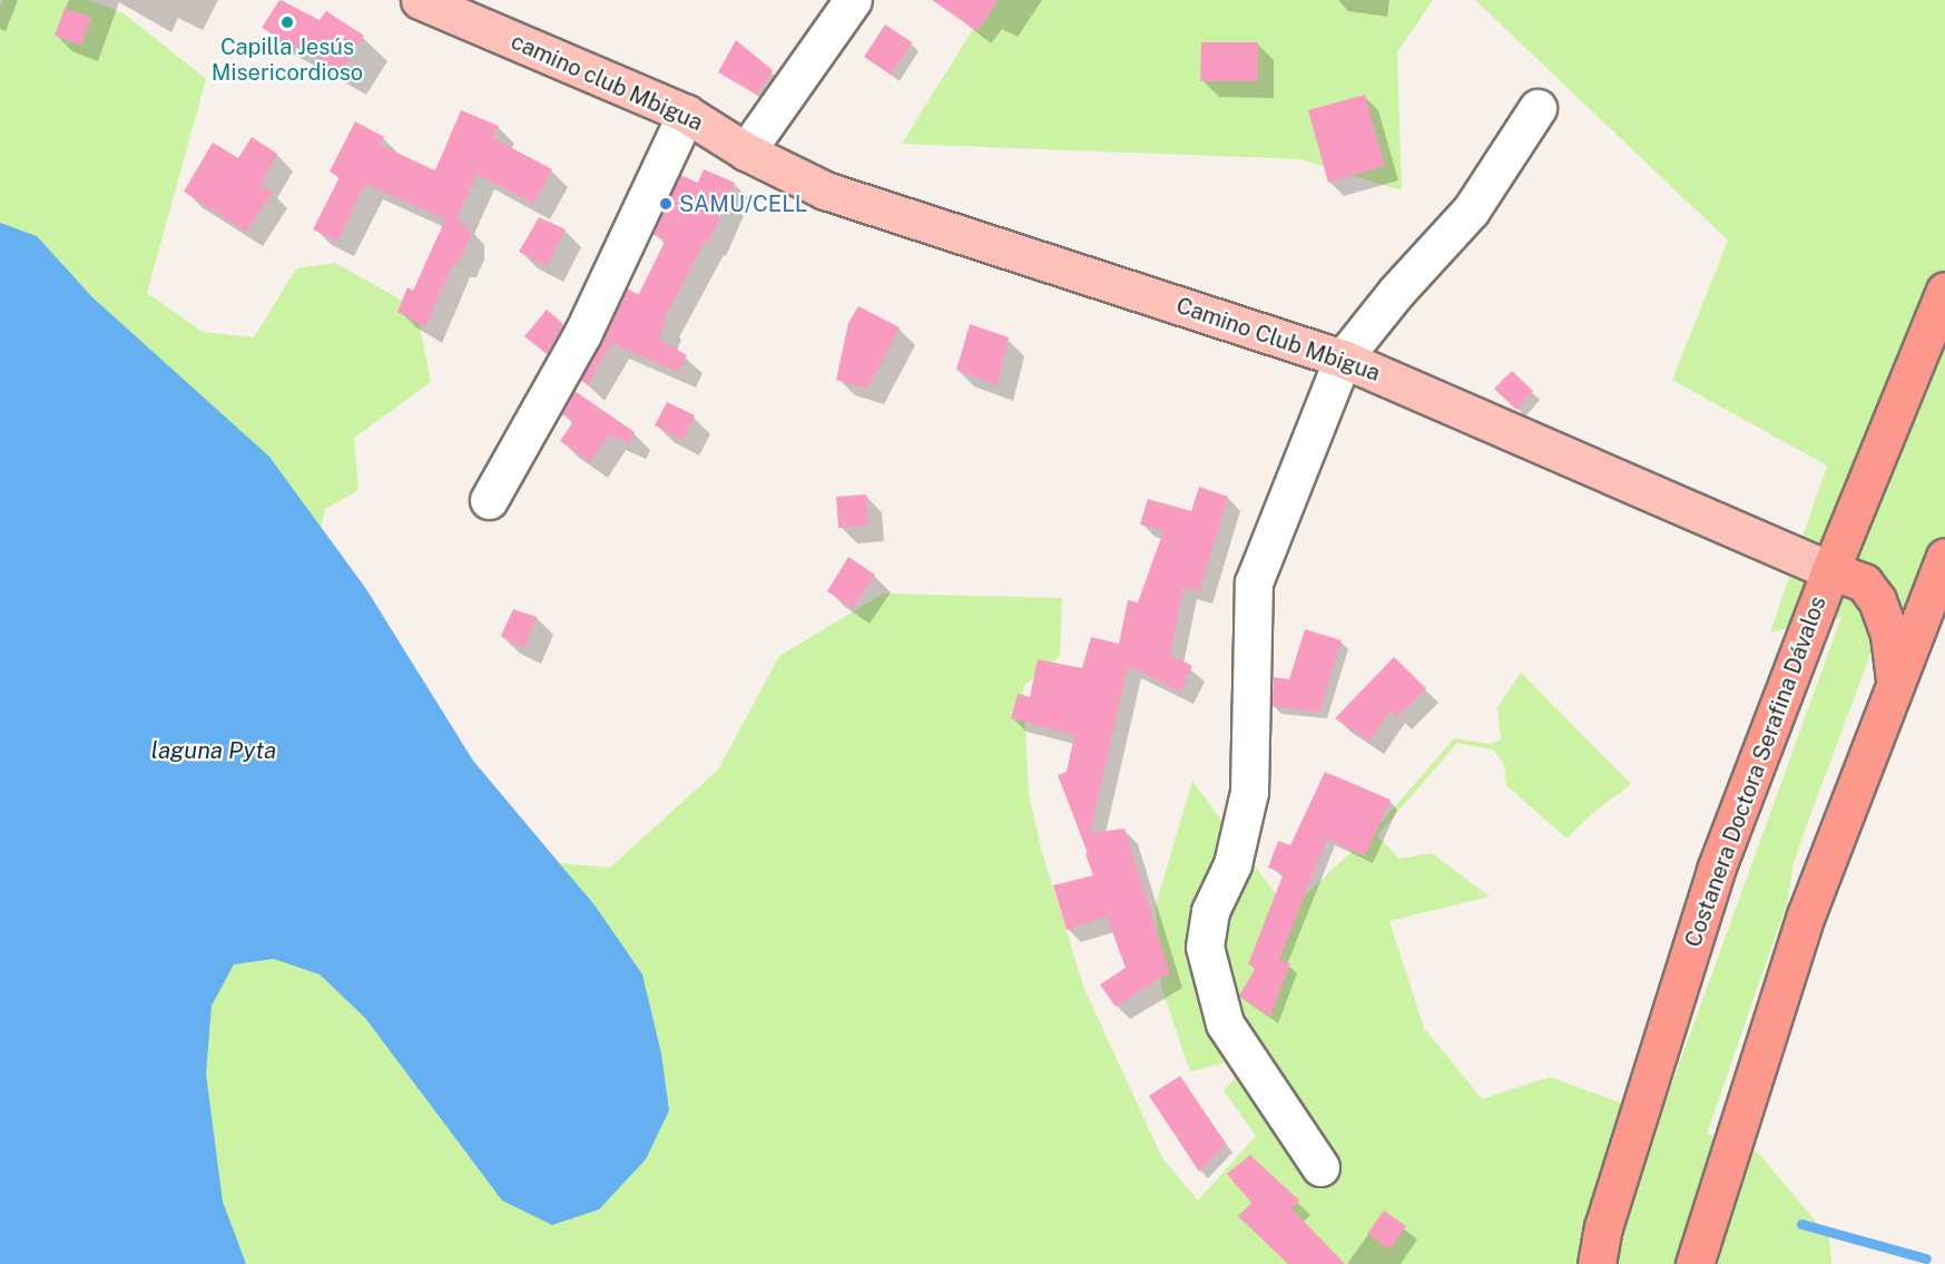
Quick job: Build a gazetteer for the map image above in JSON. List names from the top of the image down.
{
  "streets": {
    "highway": ["Costanera Doctora Serafina Dávalos"],
    "main road": ["camino club Mbigua", "Camino Club Mbigua"]
  },
  "crossings": [
    ["camino club Mbigua", "Camino Club Mbigua"],
    ["Camino Club Mbigua", "Costanera Doctora Serafina Dávalos"]
  ],
  "water": ["laguna Pyta"],
  "places": ["Capilla Jesús Misericordioso", "SAMU/CELL"]
}
